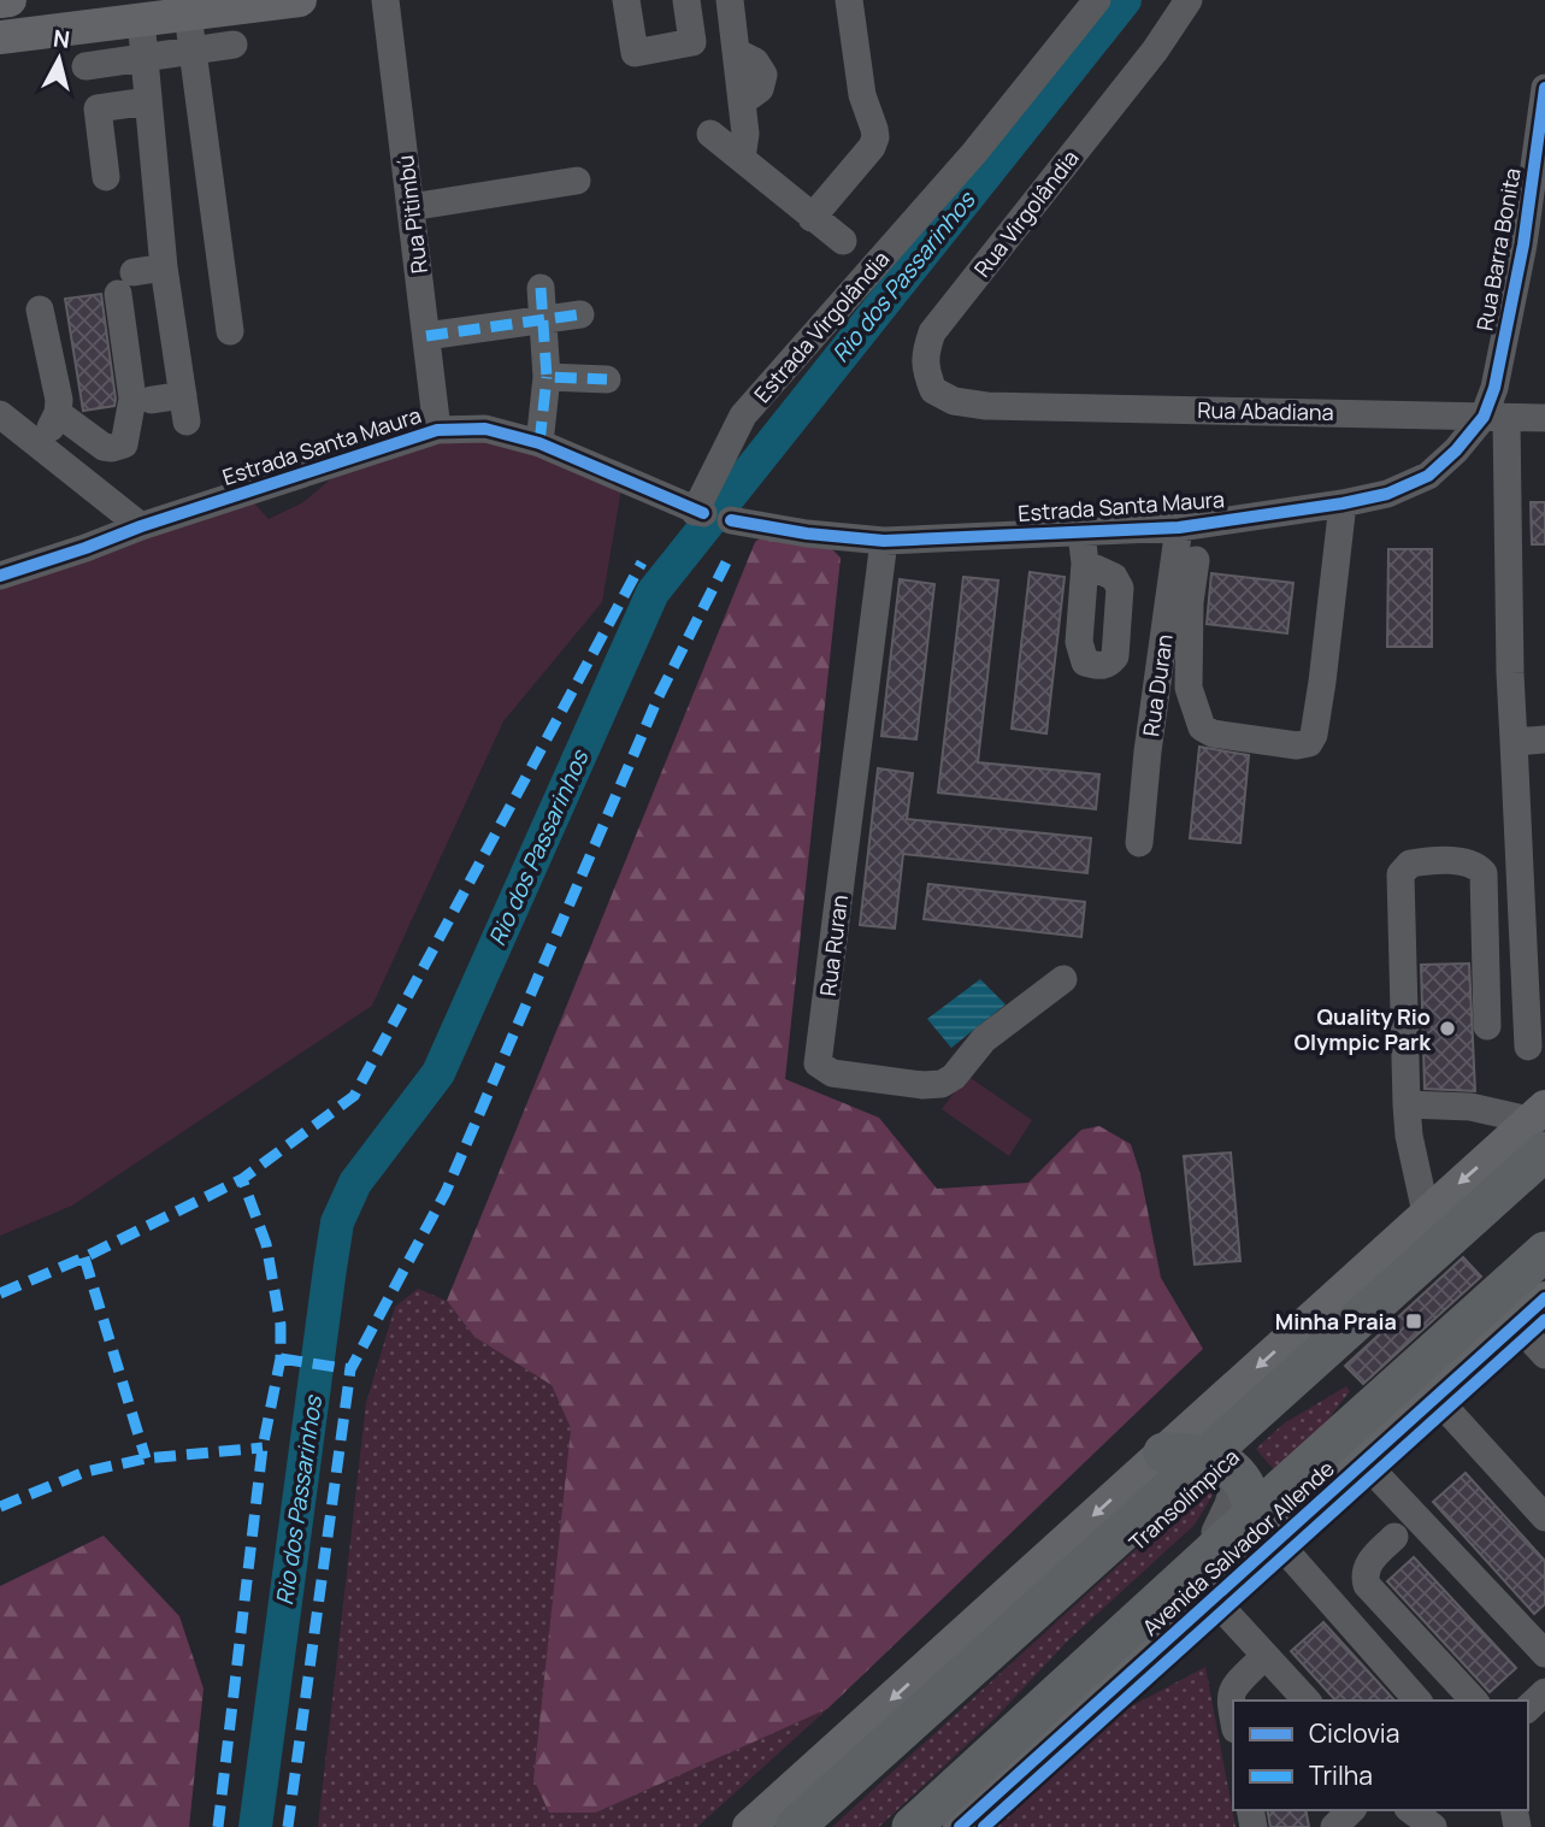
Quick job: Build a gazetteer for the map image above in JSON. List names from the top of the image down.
{
  "streets": {
    "highway": ["Avenida Salvador Allende"],
    "street": [
      "Rua Virgolândia",
      "Rua Pitimbú",
      "Rua Barra Bonita",
      "Estrada Virgolândia",
      "Rua Abadiana",
      "Estrada Santa Maura",
      "Rua Duran",
      "Rua Ruran",
      "Transolímpica"
    ]
  },
  "crossings": [
    ["Rua Virgolândia", "Rua Abadiana"],
    ["Rua Pitimbú", "Estrada Santa Maura"],
    ["Rua Barra Bonita", "Rua Abadiana"],
    ["Rua Barra Bonita", "Estrada Santa Maura"],
    ["Estrada Virgolândia", "Estrada Santa Maura"],
    ["Rua Abadiana", "Estrada Santa Maura"],
    ["Estrada Santa Maura", "Rua Duran"],
    ["Estrada Santa Maura", "Rua Ruran"],
    ["Transolímpica", "Avenida Salvador Allende"]
  ],
  "water": ["Rio dos Passarinhos"],
  "places": {
    "other": ["Quality Rio Olympic Park"],
    "transit": ["Minha Praia"]
  },
  "legend": ["Ciclovia", "Trilha"],
  "north": "top"
}
